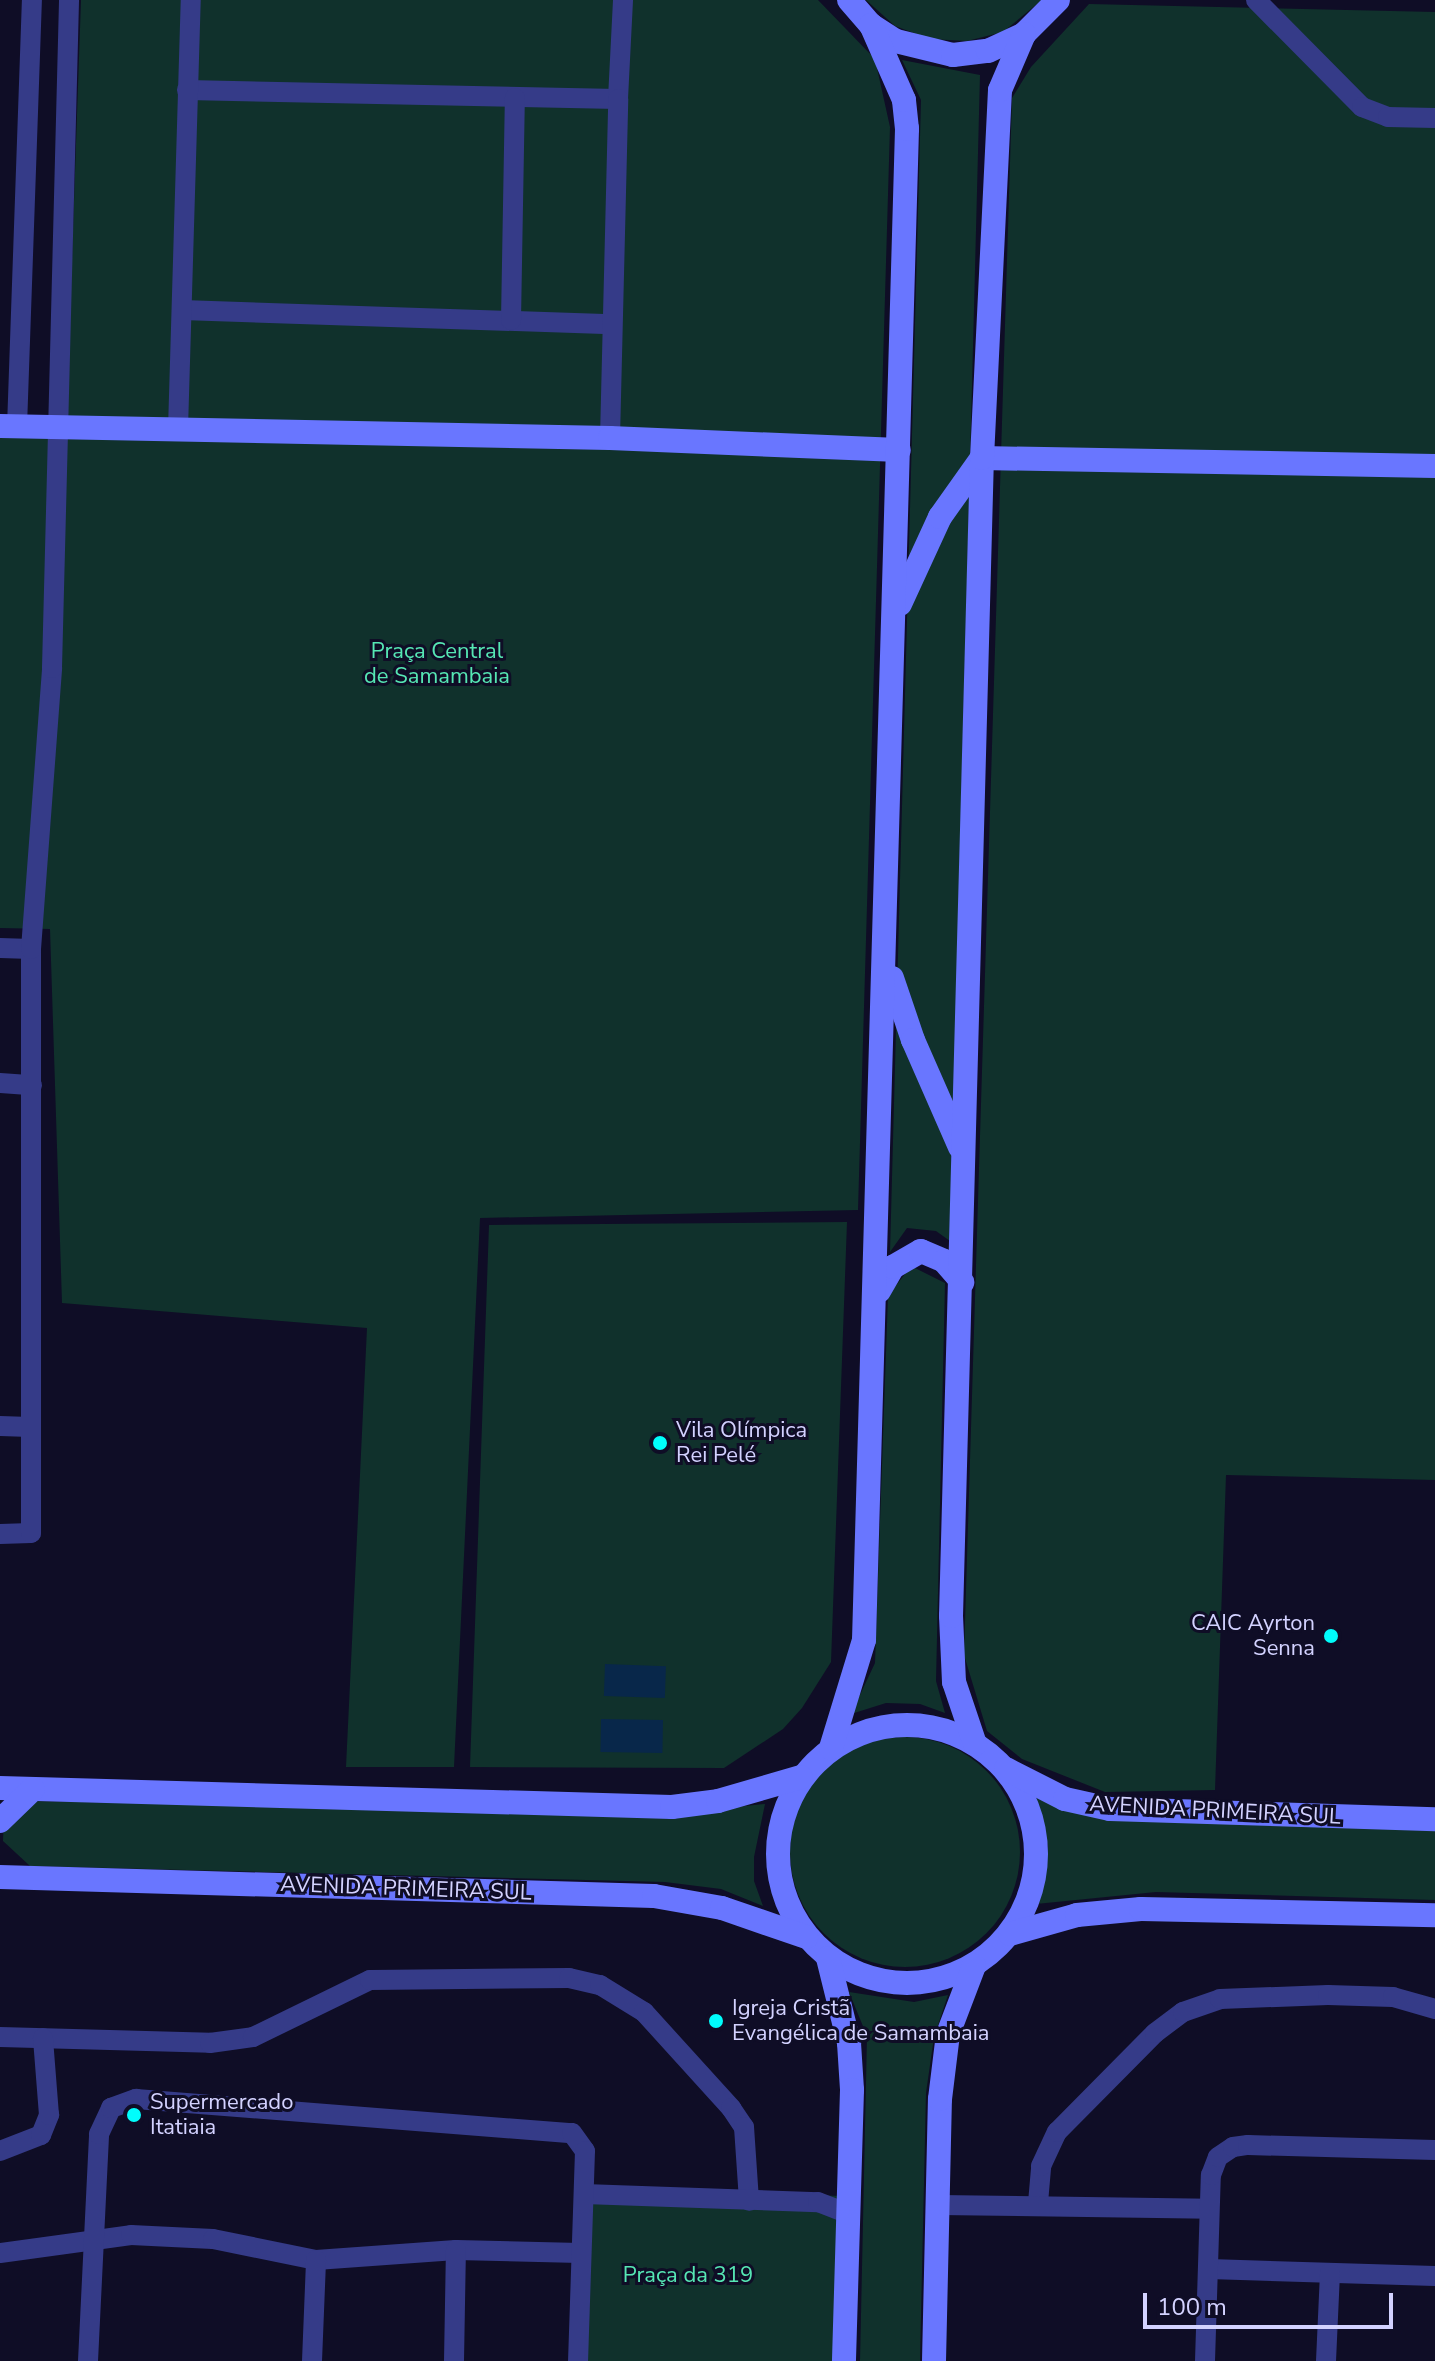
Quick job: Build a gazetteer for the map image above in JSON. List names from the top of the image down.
{
  "streets": {
    "main road": ["AVENIDA PRIMEIRA SUL"]
  },
  "parks": ["Praça Central de Samambaia", "Praça da 319"],
  "places": [
    "Vila Olímpica Rei Pelé",
    "CAIC Ayrton Senna",
    "Igreja Cristã Evangélica de Samambaia",
    "Supermercado Itatiaia"
  ],
  "scale_bar": "100 m"
}
